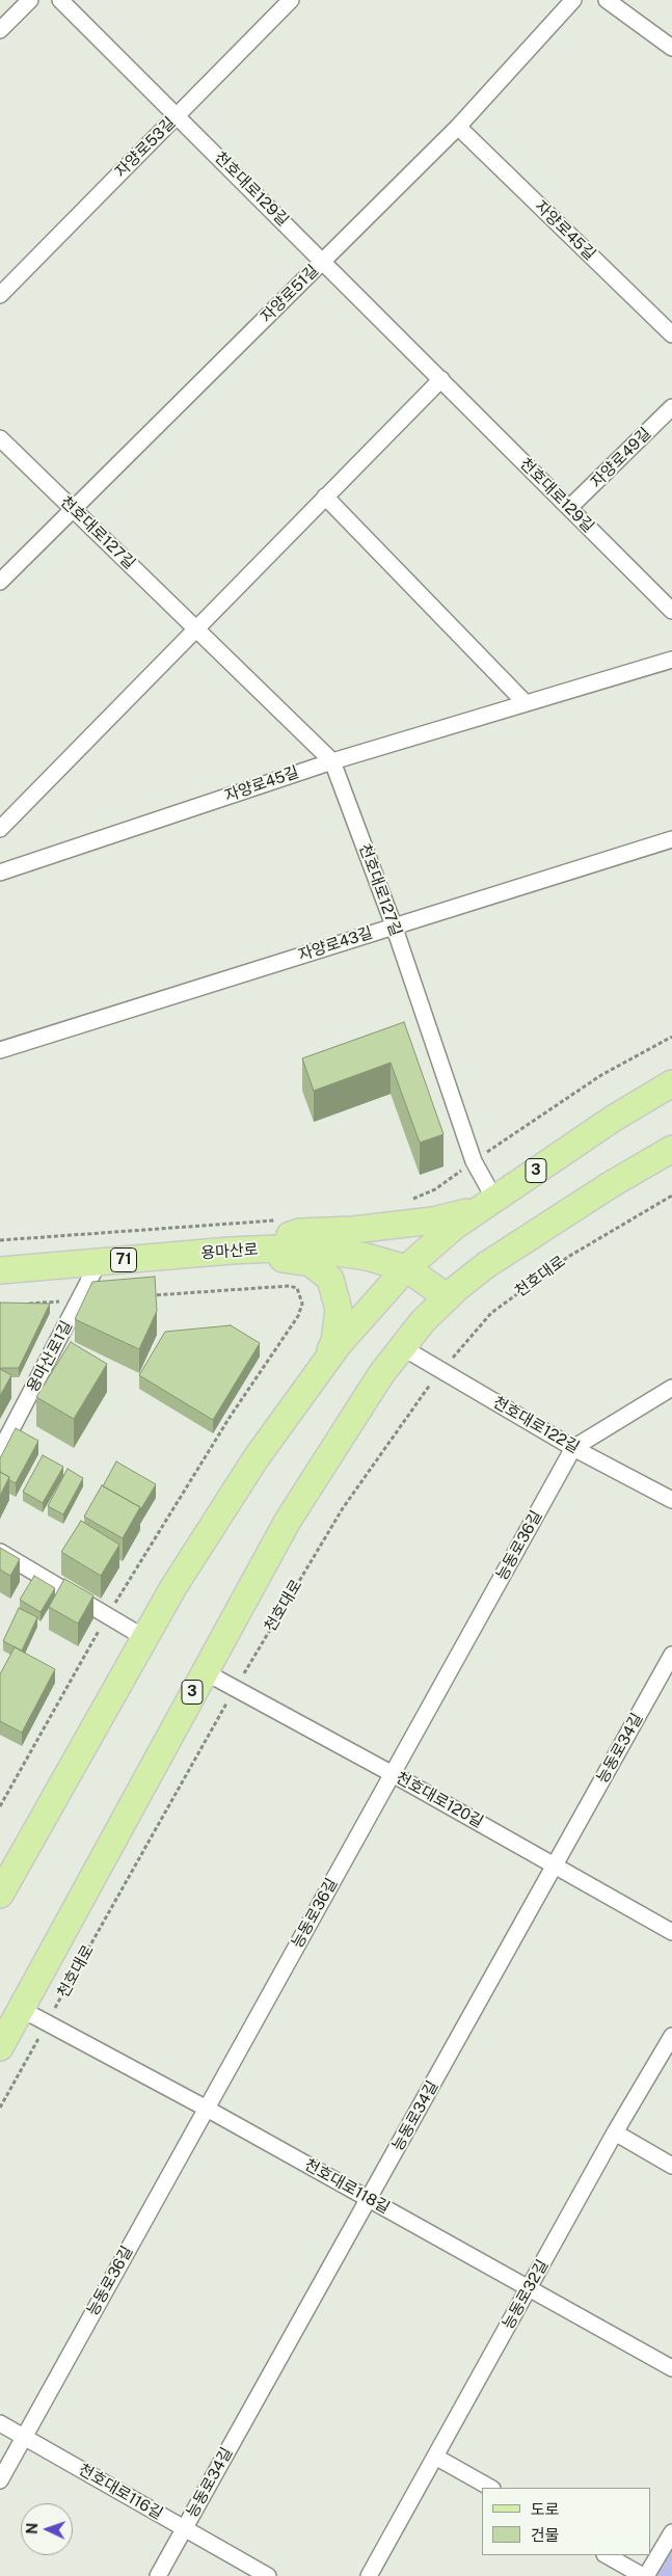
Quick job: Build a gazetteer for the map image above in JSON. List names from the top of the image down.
{
  "streets": {
    "main road": [
      "3",
      "용마산로",
      "71",
      "천호대로"
    ],
    "street": [
      "자양로53길",
      "천호대로129길",
      "자양로45길",
      "자양로51길",
      "자양로49길",
      "천호대로127길",
      "자양로43길",
      "용마산로1길",
      "천호대로122길",
      "능동로36길",
      "능동로34길",
      "천호대로120길",
      "천호대로118길",
      "능동로32길",
      "천호대로116길"
    ]
  },
  "crossings": [
    ["자양로53길", "천호대로129길"],
    ["천호대로129길", "자양로51길"],
    ["천호대로129길", "자양로49길"],
    ["자양로45길", "자양로51길"],
    ["자양로45길", "천호대로127길"],
    ["자양로51길", "천호대로127길"],
    ["천호대로127길", "자양로43길"],
    ["천호대로127길", "3"],
    ["3", "용마산로"],
    ["용마산로", "천호대로"],
    ["용마산로", "용마산로1길"],
    ["천호대로", "천호대로122길"],
    ["천호대로", "천호대로120길"],
    ["천호대로", "천호대로118길"],
    ["천호대로122길", "능동로36길"],
    ["능동로36길", "천호대로120길"],
    ["능동로36길", "천호대로118길"],
    ["능동로36길", "천호대로116길"],
    ["능동로34길", "천호대로120길"],
    ["능동로34길", "천호대로118길"],
    ["능동로34길", "천호대로116길"],
    ["천호대로118길", "능동로32길"]
  ],
  "legend": ["도로", "건물"],
  "north": "left"
}
